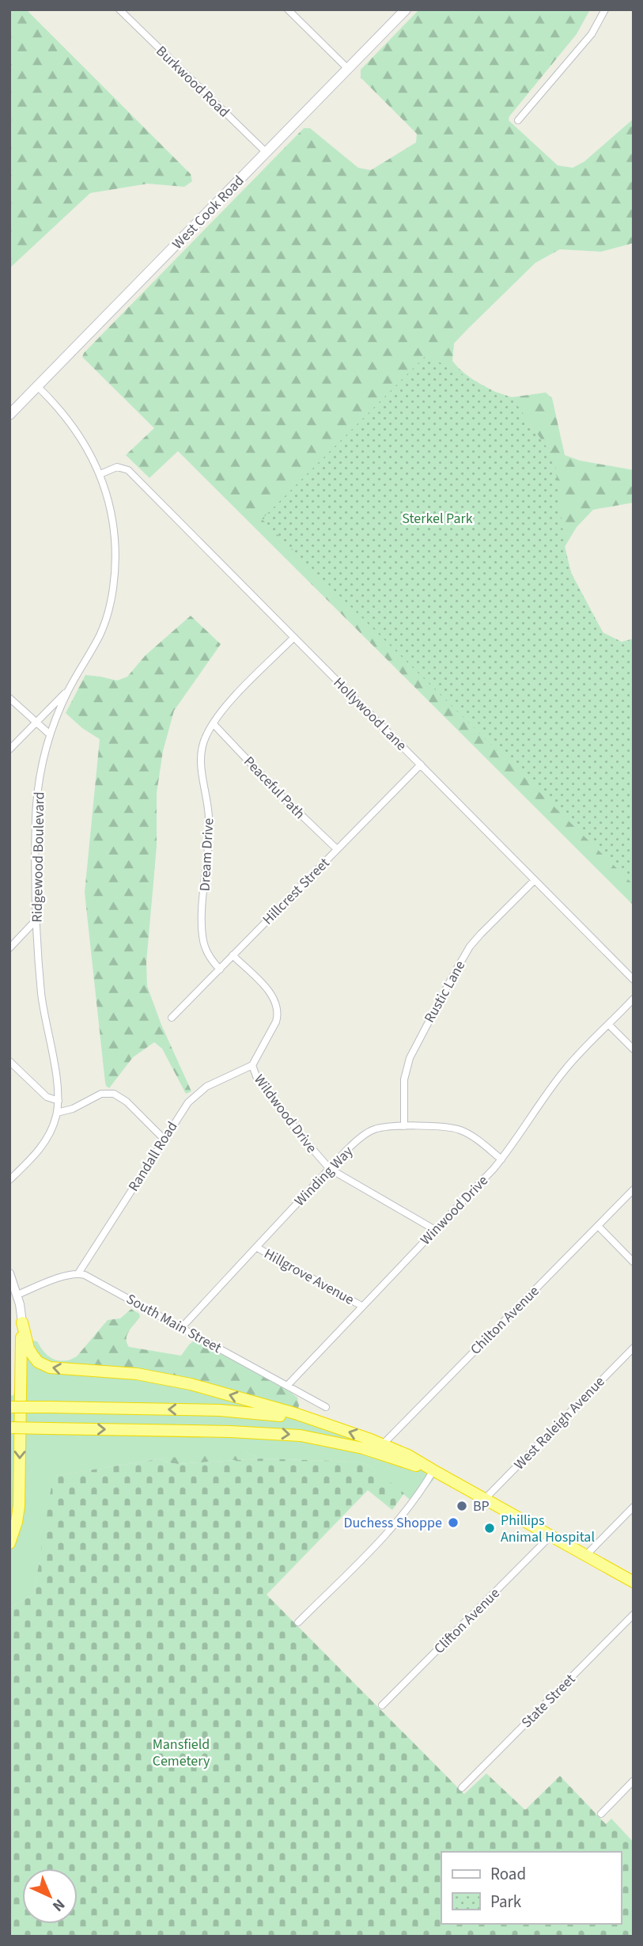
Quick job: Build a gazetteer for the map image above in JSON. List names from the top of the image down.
{
  "streets": {
    "main road": ["West Cook Road"],
    "street": [
      "Burkwood Road",
      "Hollywood Lane",
      "Peaceful Path",
      "Dream Drive",
      "Ridgewood Boulevard",
      "Hillcrest Street",
      "Rustic Lane",
      "Wildwood Drive",
      "Randall Road",
      "Winding Way",
      "Winwood Drive",
      "Hillgrove Avenue",
      "Chilton Avenue",
      "South Main Street",
      "West Raleigh Avenue",
      "Clifton Avenue",
      "State Street"
    ]
  },
  "crossings": [
    ["Burkwood Road", "West Cook Road"],
    ["West Cook Road", "Ridgewood Boulevard"],
    ["Hollywood Lane", "Dream Drive"],
    ["Hollywood Lane", "Ridgewood Boulevard"],
    ["Hollywood Lane", "Hillcrest Street"],
    ["Hollywood Lane", "Rustic Lane"],
    ["Peaceful Path", "Dream Drive"],
    ["Peaceful Path", "Hillcrest Street"],
    ["Dream Drive", "Hillcrest Street"],
    ["Hillcrest Street", "Wildwood Drive"],
    ["Rustic Lane", "Winding Way"],
    ["Wildwood Drive", "Randall Road"],
    ["Wildwood Drive", "Winding Way"],
    ["Wildwood Drive", "Winwood Drive"],
    ["Randall Road", "South Main Street"],
    ["Winding Way", "Winwood Drive"],
    ["Winding Way", "Hillgrove Avenue"],
    ["Winding Way", "South Main Street"],
    ["Winwood Drive", "Hillgrove Avenue"],
    ["Winwood Drive", "South Main Street"]
  ],
  "parks": ["Sterkel Park", "Mansfield Cemetery"],
  "places": ["BP", "Duchess Shoppe", "Phillips Animal Hospital"],
  "legend": ["Road", "Park"],
  "north": "bottom right"
}
